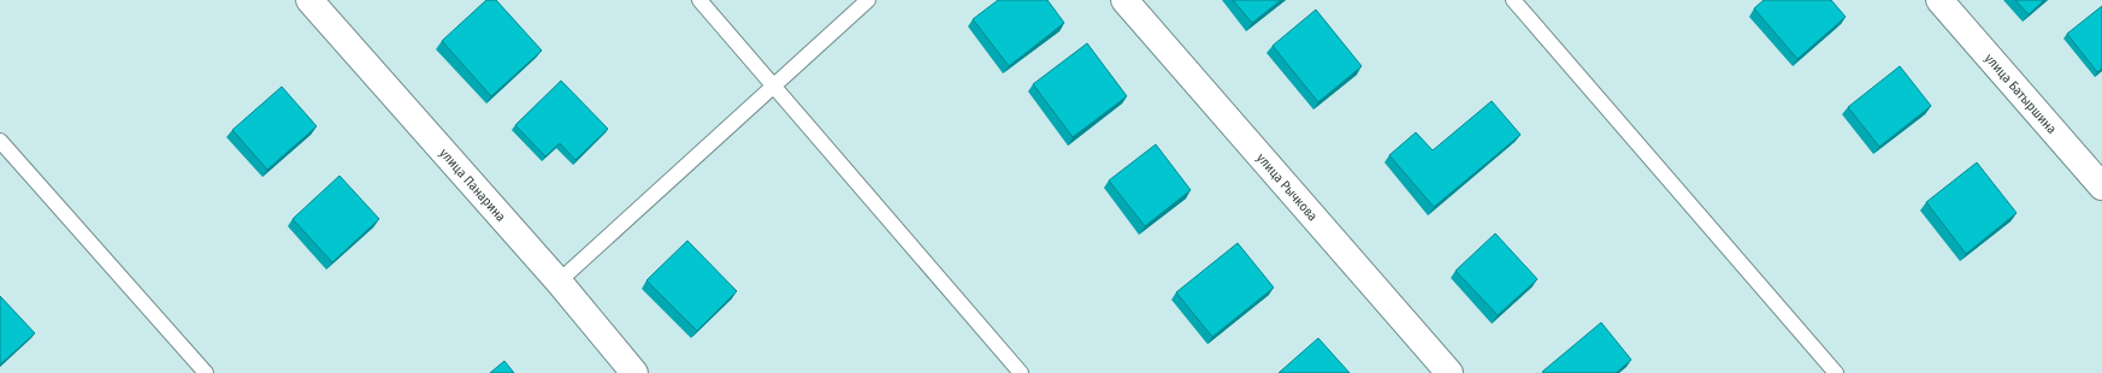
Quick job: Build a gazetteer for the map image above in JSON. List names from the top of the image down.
{
  "streets": {
    "street": ["улица Батыршина", "улица Панарина", "улица Рычкова"]
  }
}
